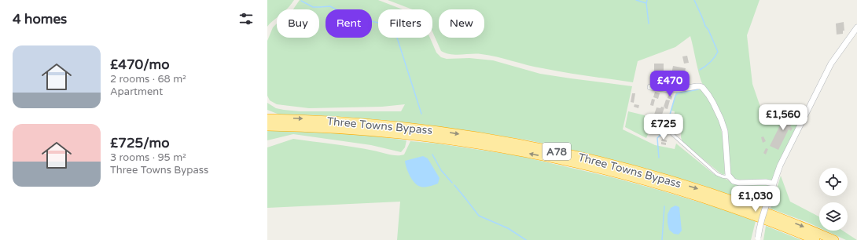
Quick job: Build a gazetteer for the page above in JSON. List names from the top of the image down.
{
  "streets": {
    "highway": ["Three Towns Bypass", "A78"]
  },
  "page": {
    "heading": "4 homes",
    "chip": [
      "Buy",
      "Rent",
      "Filters",
      "New"
    ],
    "list": [
      {
        "name": "£470/mo",
        "note": "2 rooms · 68 m² · Apartment"
      },
      {
        "name": "£725/mo",
        "note": "3 rooms · 95 m² · Three Towns Bypass"
      }
    ],
    "price": [
      "£470",
      "£1,560",
      "£725",
      "£1,030"
    ]
  }
}
